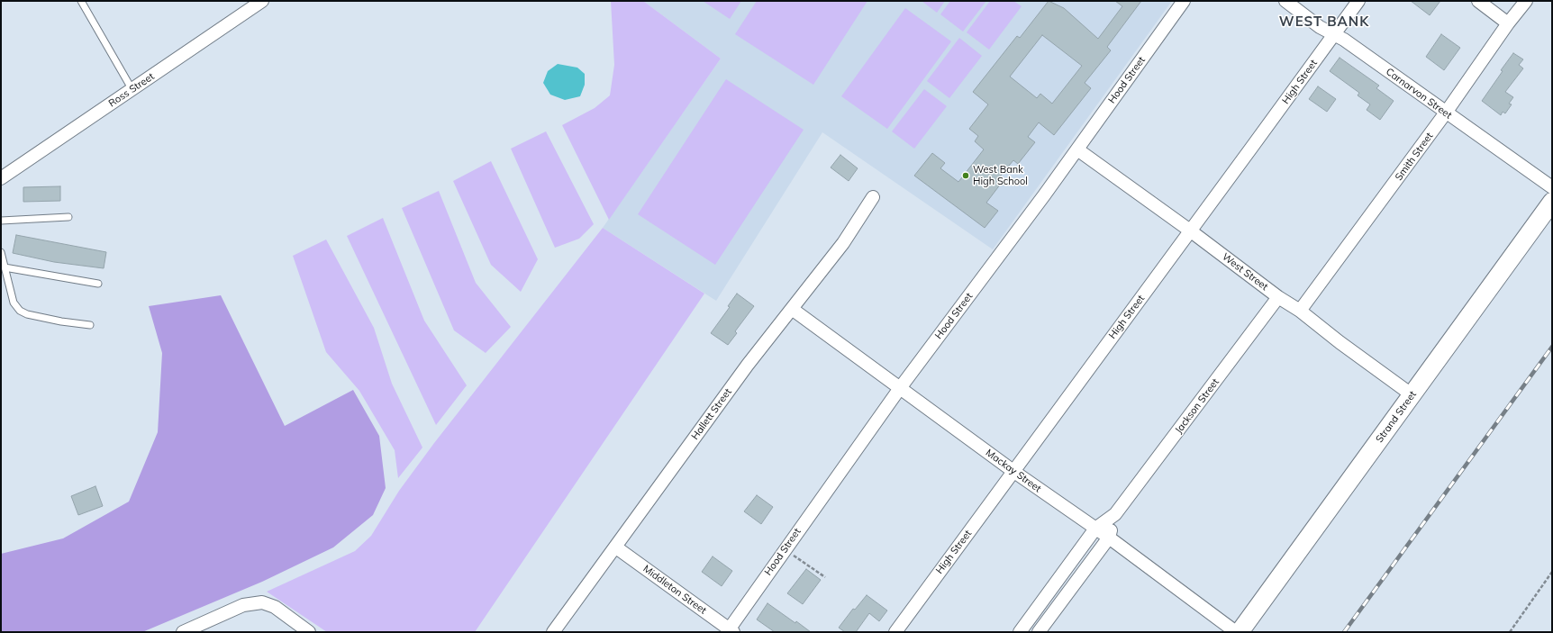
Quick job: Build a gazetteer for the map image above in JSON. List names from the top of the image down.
{
  "streets": {
    "street": [
      "Hood Street",
      "High Street",
      "Ross Street",
      "Carnarvon Street",
      "Smith Street",
      "West Street",
      "Jackson Street",
      "Hallett Street",
      "Strand Street",
      "Mackay Street",
      "Middleton Street"
    ]
  },
  "crossings": [
    ["Hood Street", "West Street"],
    ["Hood Street", "Mackay Street"],
    ["Hood Street", "Middleton Street"],
    ["High Street", "Carnarvon Street"],
    ["High Street", "West Street"],
    ["High Street", "Mackay Street"],
    ["Carnarvon Street", "Smith Street"],
    ["Smith Street", "West Street"],
    ["West Street", "Jackson Street"],
    ["West Street", "Strand Street"],
    ["Jackson Street", "Mackay Street"],
    ["Hallett Street", "Mackay Street"],
    ["Hallett Street", "Middleton Street"]
  ],
  "districts": ["WEST BANK"],
  "places": ["West Bank High School"]
}
